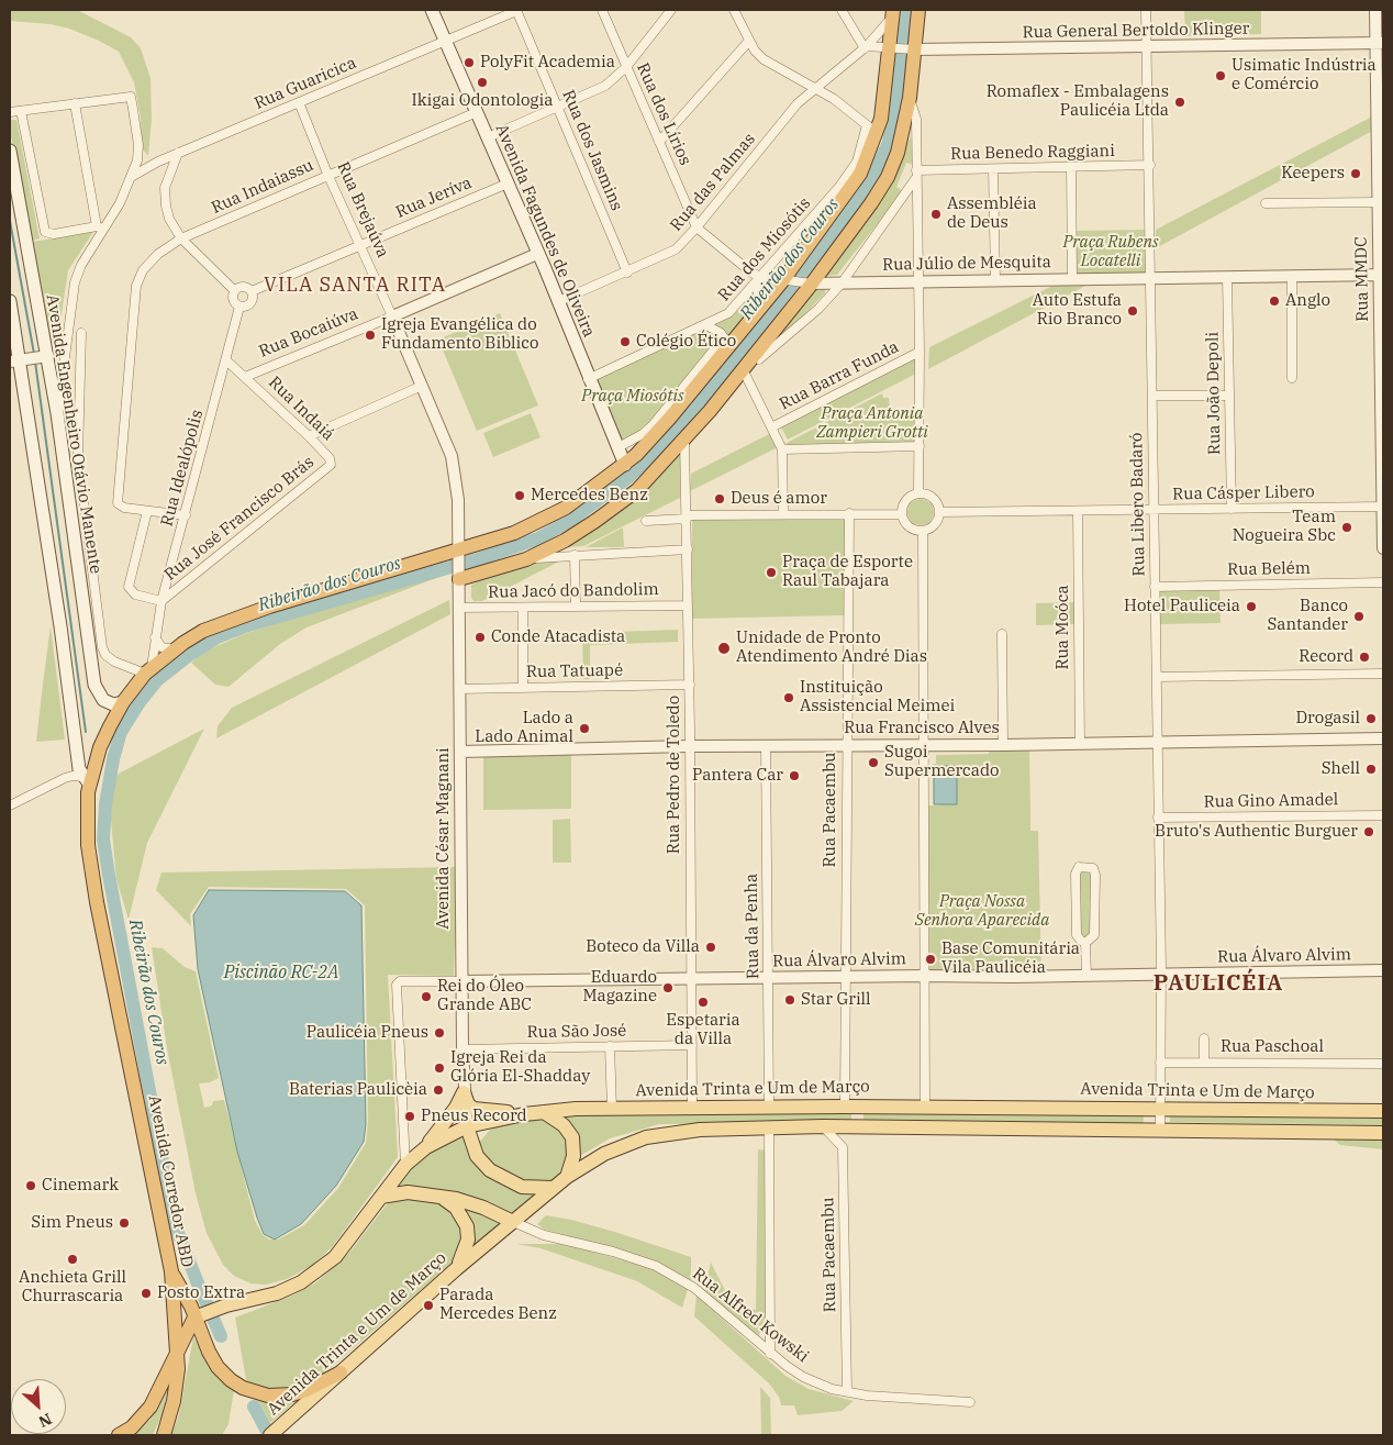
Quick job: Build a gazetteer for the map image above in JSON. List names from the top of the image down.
{
  "streets": {
    "highway": ["Avenida Corredor ABD"],
    "main road": ["Avenida Fagundes de Oliveira", "Avenida Engenheiro Otávio Manente", "Avenida Trinta e Um de Março"],
    "street": [
      "Rua General Bertoldo Klinger",
      "Rua Guaricica",
      "Rua dos Lírios",
      "Rua dos Jasmins",
      "Rua Benedo Raggiani",
      "Rua das Palmas",
      "Rua Indaiassu",
      "Rua Jeríva",
      "Rua Brejaúva",
      "Rua dos Miosótis",
      "Rua Júlio de Mesquita",
      "Rua MMDC",
      "Rua Bocaiúva",
      "Rua Barra Funda",
      "Rua João Depoli",
      "Rua Indaiá",
      "Rua Idealópolis",
      "Rua Cásper Libero",
      "Rua Libero Badaró",
      "Rua José Francisco Brás",
      "Rua Belém",
      "Rua Jacó do Bandolim",
      "Rua Moóca",
      "Rua Tatuapé",
      "Rua Francisco Alves",
      "Rua Pedro de Toledo",
      "Rua Gino Amadel",
      "Rua Pacaembu",
      "Avenida César Magnani",
      "Rua da Penha",
      "Rua Álvaro Alvim",
      "Rua São José",
      "Rua Paschoal",
      "Rua Alfred Kowski"
    ]
  },
  "crossings": [
    ["Rua General Bertoldo Klinger", "Rua MMDC"],
    ["Rua General Bertoldo Klinger", "Rua Libero Badaró"],
    ["Rua General Bertoldo Klinger", "Avenida Corredor ABD"],
    ["Rua Guaricica", "Rua dos Jasmins"],
    ["Rua Guaricica", "Rua Brejaúva"],
    ["Rua Guaricica", "Avenida Fagundes de Oliveira"],
    ["Rua dos Lírios", "Rua das Palmas"],
    ["Rua dos Lírios", "Rua dos Miosótis"],
    ["Rua dos Lírios", "Rua Júlio de Mesquita"],
    ["Rua dos Lírios", "Avenida Corredor ABD"],
    ["Rua dos Jasmins", "Rua das Palmas"],
    ["Rua Benedo Raggiani", "Rua Libero Badaró"],
    ["Rua das Palmas", "Avenida Fagundes de Oliveira"],
    ["Rua das Palmas", "Avenida Corredor ABD"],
    ["Rua Indaiassu", "Rua Brejaúva"],
    ["Rua Indaiassu", "Avenida Fagundes de Oliveira"],
    ["Rua Indaiassu", "Rua Idealópolis"],
    ["Rua Jeríva", "Rua Brejaúva"],
    ["Rua Jeríva", "Avenida Fagundes de Oliveira"],
    ["Rua Jeríva", "Rua Idealópolis"],
    ["Rua Brejaúva", "Rua Bocaiúva"],
    ["Rua Brejaúva", "Avenida César Magnani"],
    ["Rua Brejaúva", "Avenida Corredor ABD"],
    ["Avenida Fagundes de Oliveira", "Rua dos Miosótis"],
    ["Avenida Fagundes de Oliveira", "Rua Bocaiúva"],
    ["Avenida Fagundes de Oliveira", "Avenida Corredor ABD"],
    ["Rua dos Miosótis", "Avenida Corredor ABD"],
    ["Rua Júlio de Mesquita", "Rua MMDC"],
    ["Rua Júlio de Mesquita", "Rua João Depoli"],
    ["Rua Júlio de Mesquita", "Rua Libero Badaró"],
    ["Rua Júlio de Mesquita", "Avenida Corredor ABD"],
    ["Rua MMDC", "Rua Cásper Libero"],
    ["Rua Bocaiúva", "Rua Indaiá"],
    ["Rua João Depoli", "Rua Cásper Libero"],
    ["Rua Indaiá", "Rua Idealópolis"],
    ["Rua Indaiá", "Rua José Francisco Brás"],
    ["Avenida Engenheiro Otávio Manente", "Rua Idealópolis"],
    ["Avenida Engenheiro Otávio Manente", "Avenida Corredor ABD"],
    ["Rua Idealópolis", "Rua José Francisco Brás"],
    ["Rua Idealópolis", "Avenida Corredor ABD"],
    ["Rua Cásper Libero", "Rua Libero Badaró"],
    ["Rua Cásper Libero", "Rua Moóca"],
    ["Rua Libero Badaró", "Rua Belém"],
    ["Rua Libero Badaró", "Rua Francisco Alves"],
    ["Rua Libero Badaró", "Rua Gino Amadel"],
    ["Rua Libero Badaró", "Rua Álvaro Alvim"],
    ["Rua Libero Badaró", "Rua Paschoal"],
    ["Rua Libero Badaró", "Avenida Trinta e Um de Março"],
    ["Rua Jacó do Bandolim", "Rua Pedro de Toledo"],
    ["Rua Jacó do Bandolim", "Avenida César Magnani"],
    ["Rua Moóca", "Rua Francisco Alves"],
    ["Rua Tatuapé", "Rua Pedro de Toledo"],
    ["Rua Tatuapé", "Avenida César Magnani"],
    ["Rua Francisco Alves", "Rua Pedro de Toledo"],
    ["Rua Francisco Alves", "Rua Pacaembu"],
    ["Rua Francisco Alves", "Avenida César Magnani"],
    ["Rua Francisco Alves", "Rua da Penha"],
    ["Rua Pedro de Toledo", "Rua Álvaro Alvim"],
    ["Rua Pedro de Toledo", "Rua São José"],
    ["Rua Pedro de Toledo", "Avenida Trinta e Um de Março"],
    ["Rua Pacaembu", "Rua Álvaro Alvim"],
    ["Rua Pacaembu", "Avenida Trinta e Um de Março"],
    ["Rua Pacaembu", "Rua Alfred Kowski"],
    ["Avenida César Magnani", "Rua Álvaro Alvim"],
    ["Avenida César Magnani", "Rua São José"],
    ["Avenida César Magnani", "Avenida Trinta e Um de Março"],
    ["Avenida César Magnani", "Avenida Corredor ABD"],
    ["Rua da Penha", "Rua Álvaro Alvim"],
    ["Rua da Penha", "Avenida Trinta e Um de Março"],
    ["Avenida Trinta e Um de Março", "Rua Alfred Kowski"]
  ],
  "districts": ["VILA SANTA RITA", "PAULICÉIA"],
  "water": ["Ribeirão dos Couros", "Piscinão RC-2A"],
  "parks": [
    "Praça Rubens Locatelli",
    "Praça Miosótis",
    "Praça Antonia Zampieri Grotti",
    "Praça Nossa Senhora Aparecida"
  ],
  "places": [
    "PolyFit Academia",
    "Usimatic Indústria e Comércio",
    "Ikigai Odontologia",
    "Romaflex - Embalagens Paulicéia Ltda",
    "Keepers",
    "Assembléia de Deus",
    "Anglo",
    "Auto Estufa Rio Branco",
    "Igreja Evangélica do Fundamento Biblico",
    "Colégio Ético",
    "Mercedes Benz",
    "Deus é amor",
    "Team Nogueira Sbc",
    "Praça de Esporte Raul Tabajara",
    "Hotel Pauliceia",
    "Banco Santander",
    "Conde Atacadista",
    "Unidade de Pronto Atendimento André Dias",
    "Record",
    "Instituição Assistencial Meimei",
    "Drogasil",
    "Lado a Lado Animal",
    "Sugoi Supermercado",
    "Shell",
    "Pantera Car",
    "Bruto's Authentic Burguer",
    "Boteco da Villa",
    "Base Comunitária Vila Paulicéia",
    "Eduardo Magazine",
    "Rei do Óleo Grande ABC",
    "Star Grill",
    "Espetaria da Villa",
    "Paulicéia Pneus",
    "Igreja Rei da Glória El-Shadday",
    "Baterias Paulicèia",
    "Pneus Record",
    "Cinemark",
    "Sim Pneus",
    "Anchieta Grill Churrascaria",
    "Posto Extra",
    "Parada Mercedes Benz"
  ],
  "north": "bottom right"
}
